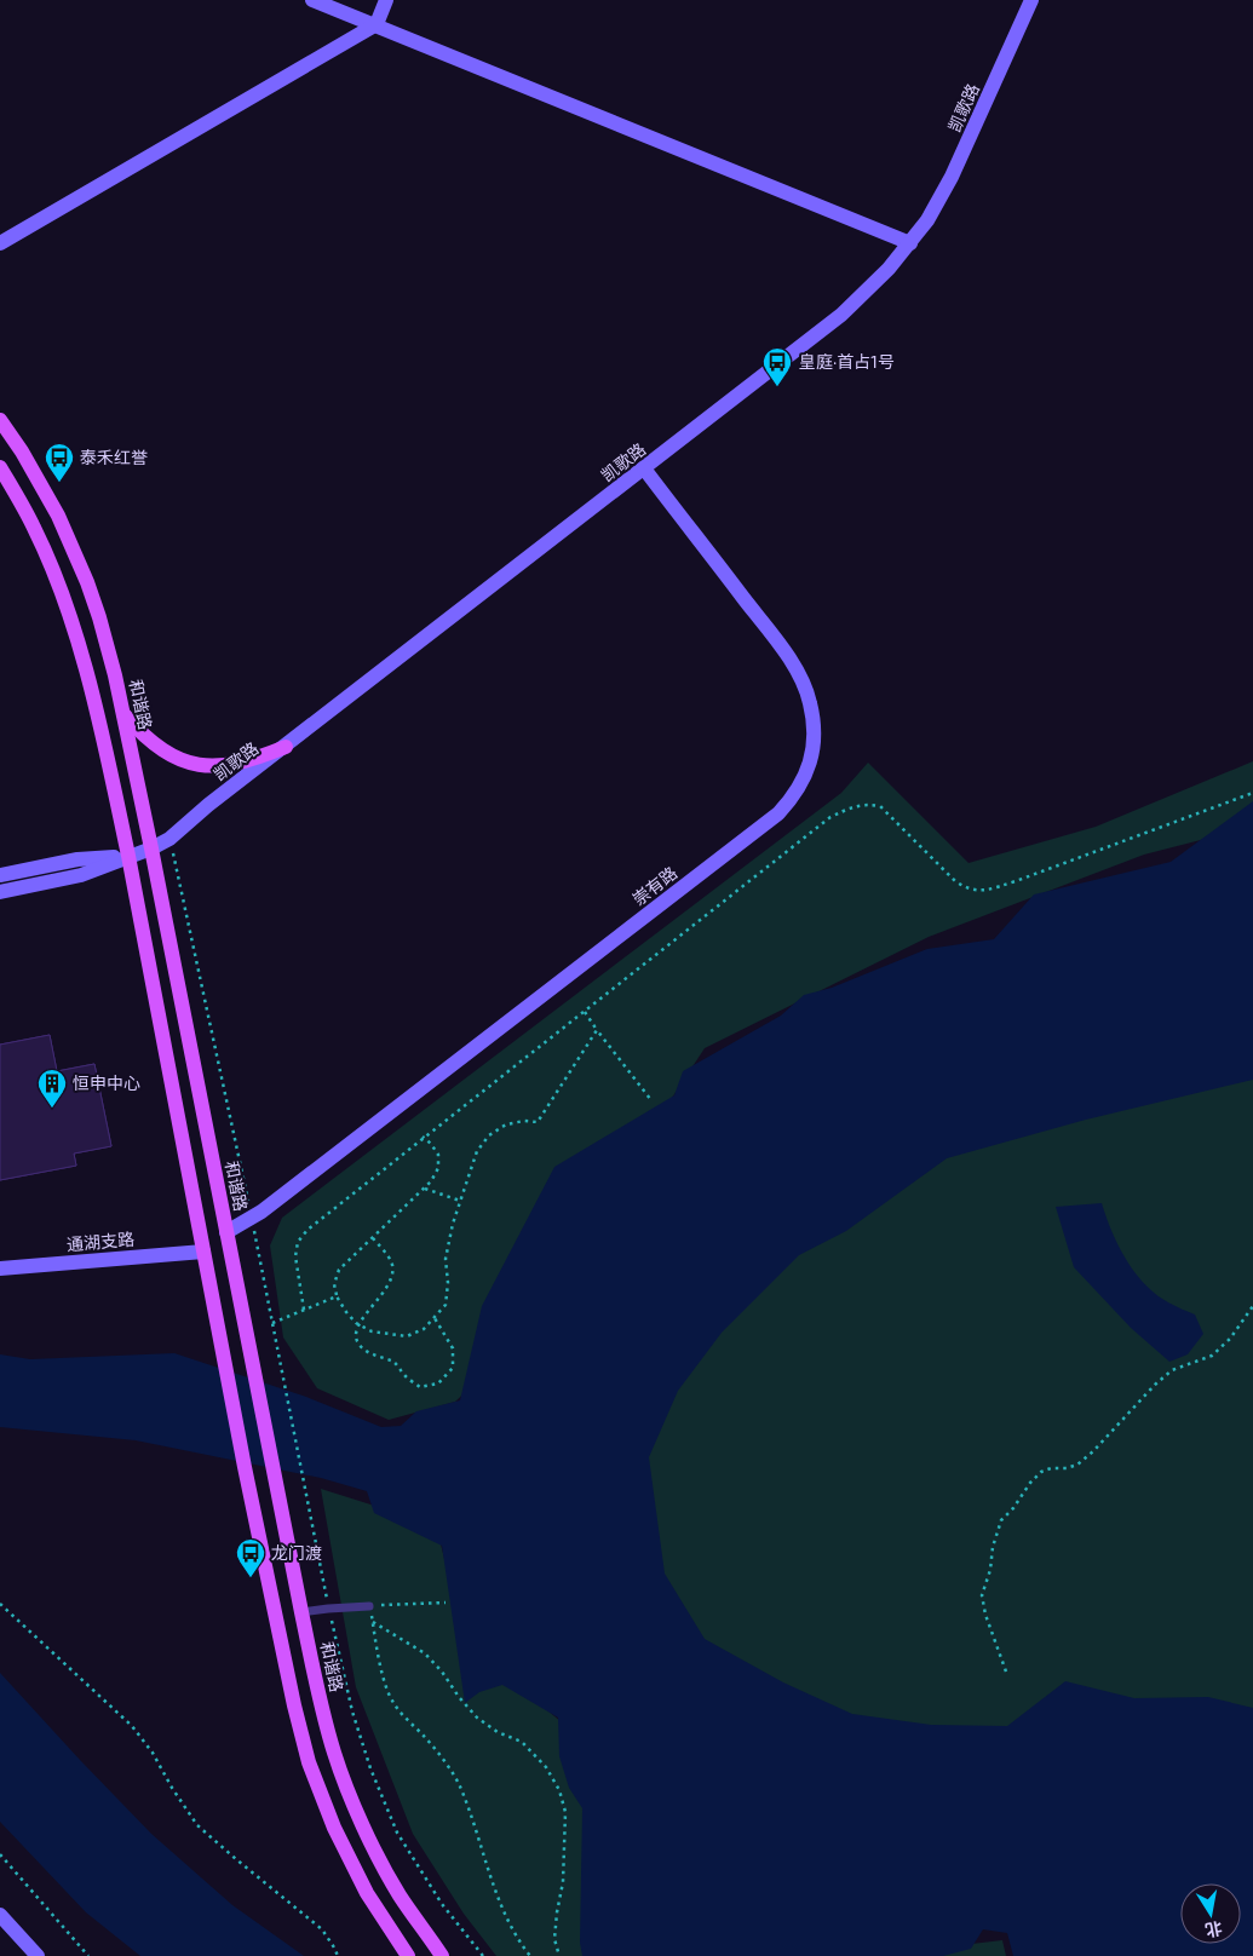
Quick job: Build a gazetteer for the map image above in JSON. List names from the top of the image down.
{
  "streets": {
    "main road": ["和谐路"],
    "street": ["凯歌路", "崇有路", "通湖支路"]
  },
  "crossings": [
    ["凯歌路", "和谐路"],
    ["凯歌路", "崇有路"],
    ["和谐路", "崇有路"]
  ],
  "places": {
    "bus stop": ["皇庭·首占1号", "泰禾红誉", "龙门渡"],
    "building": ["恒申中心"]
  },
  "north": "bottom"
}
